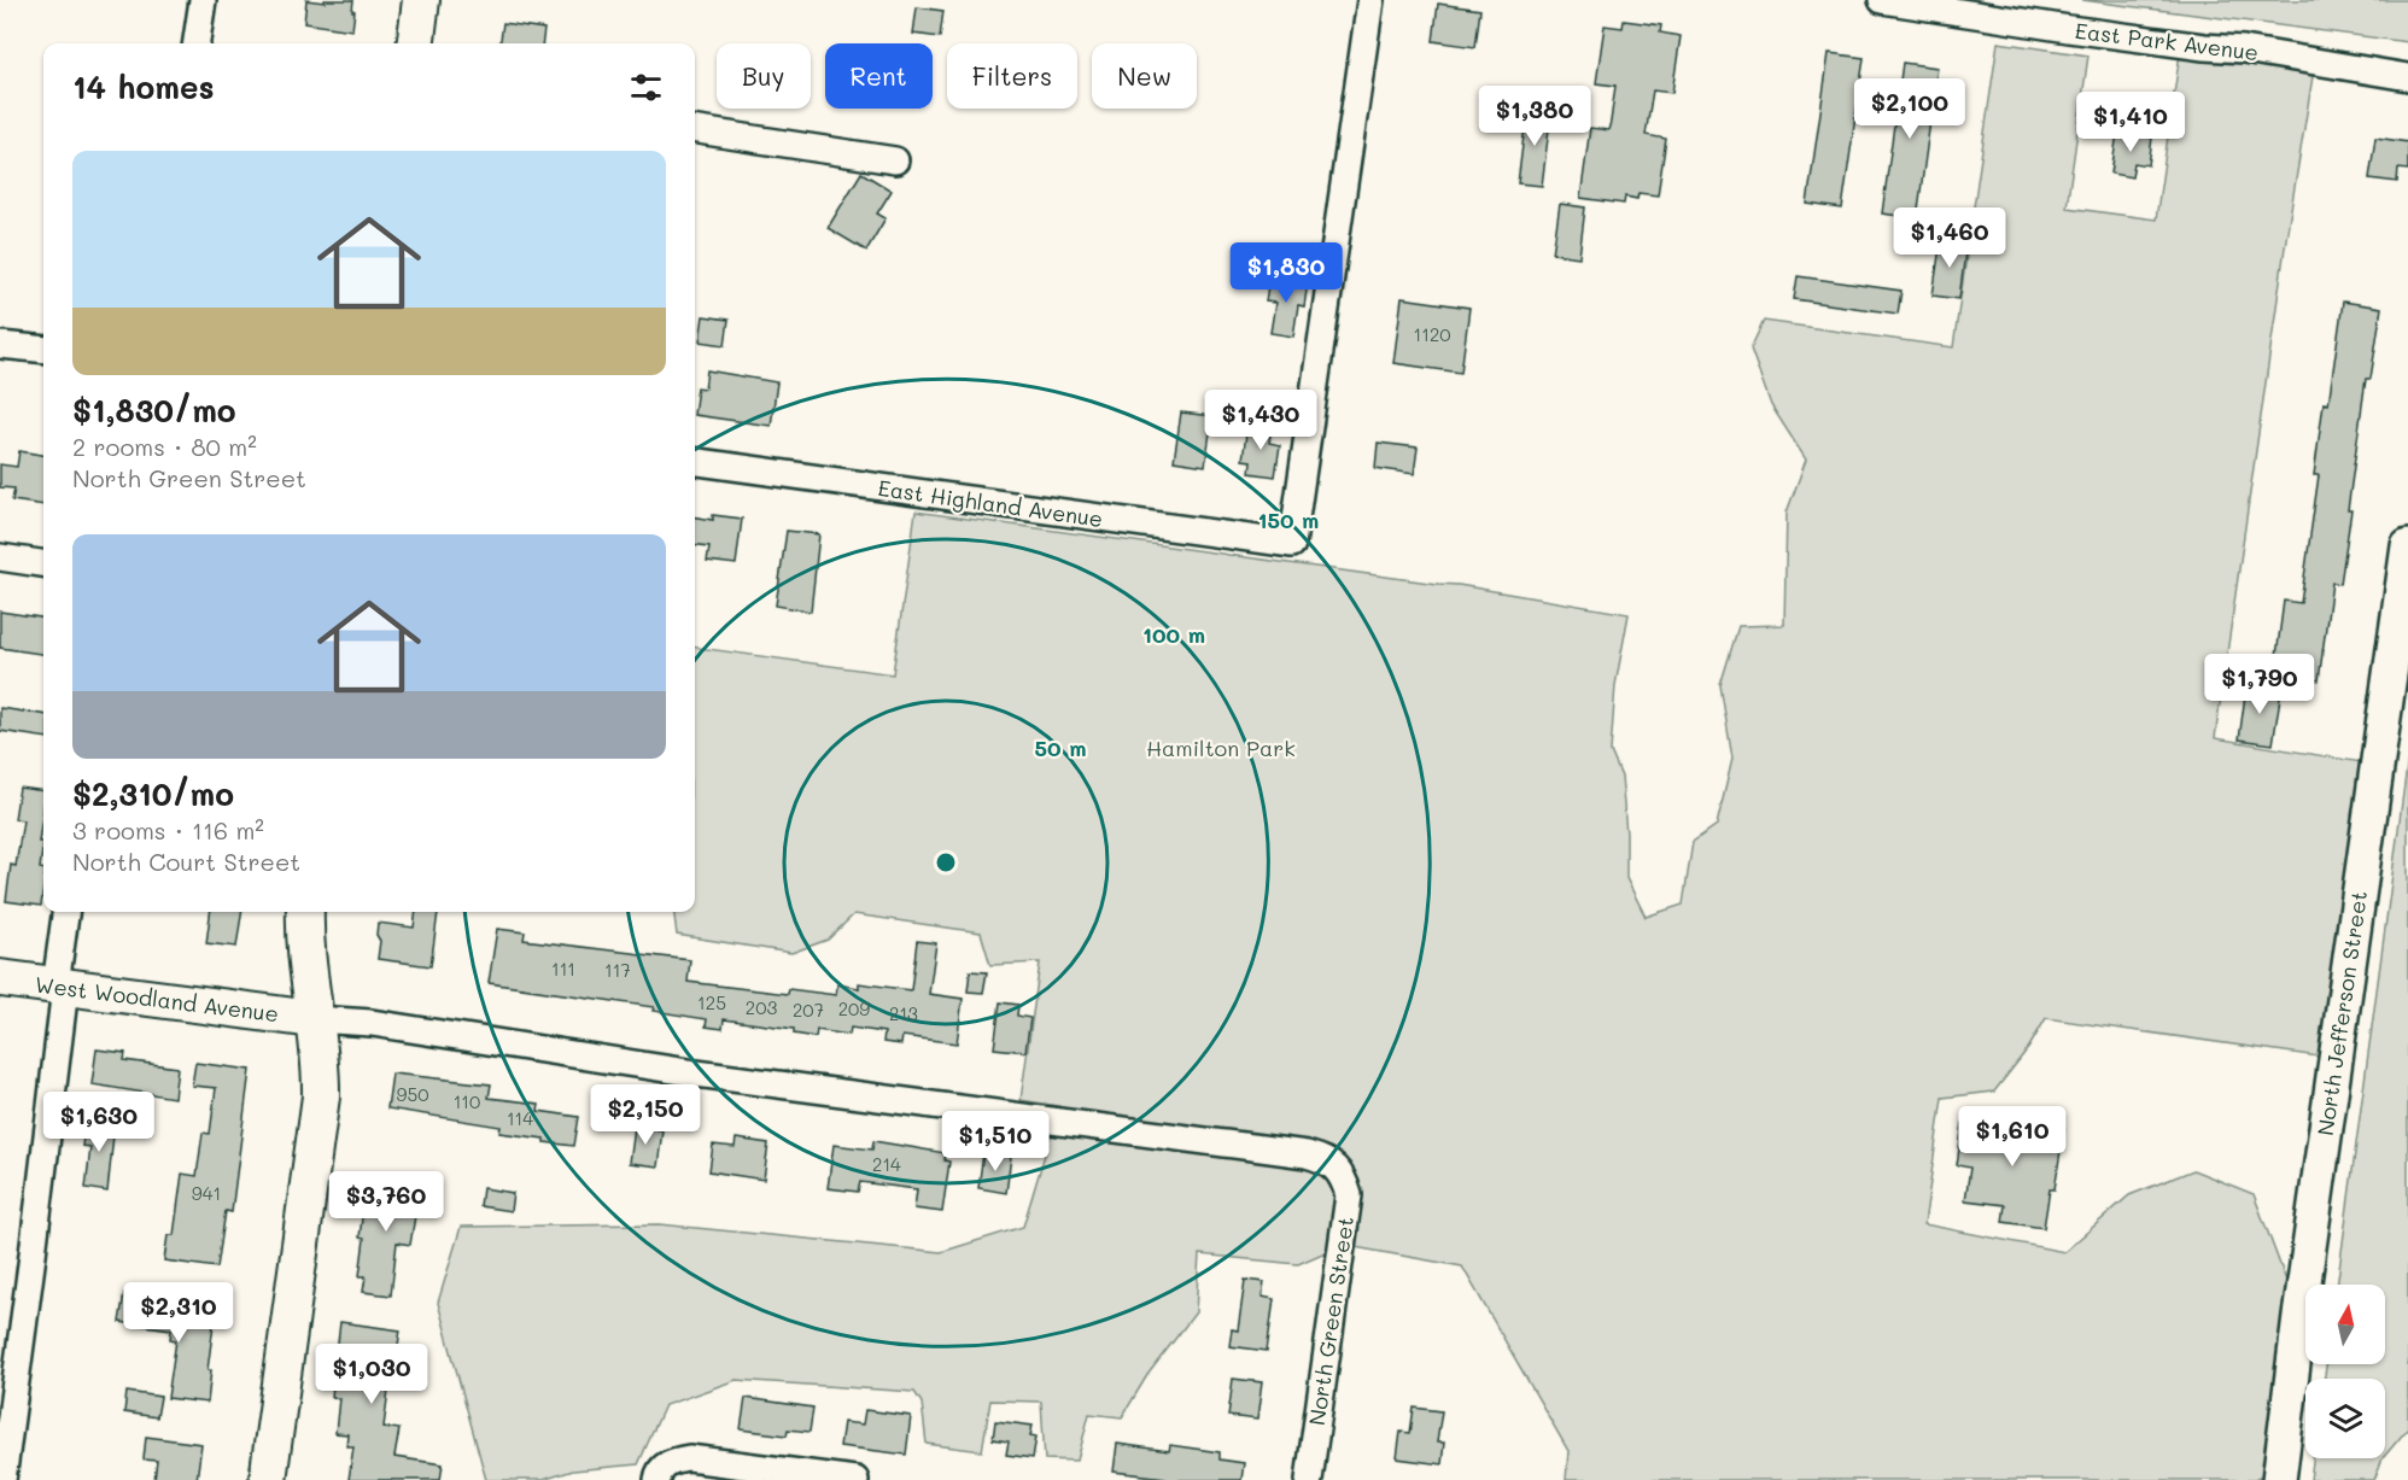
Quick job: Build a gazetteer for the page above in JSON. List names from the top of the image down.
{
  "streets": {
    "main road": ["West Woodland Avenue"],
    "street": [
      "East Park Avenue",
      "East Highland Avenue",
      "North Jefferson Street",
      "North Green Street"
    ]
  },
  "crossings": [
    ["West Woodland Avenue", "North Green Street"]
  ],
  "parks": ["Hamilton Park"],
  "house_numbers": [
    "1120",
    "111",
    "117",
    "125",
    "203",
    "209",
    "207",
    "213",
    "950",
    "110",
    "114",
    "214",
    "941"
  ],
  "north": "top",
  "page": {
    "chip": [
      "Buy",
      "Rent",
      "Filters",
      "New"
    ],
    "heading": "14 homes",
    "price": [
      "$2,100",
      "$1,380",
      "$1,410",
      "$1,460",
      "$1,830",
      "$1,430",
      "$1,790",
      "$2,150",
      "$1,630",
      "$1,610",
      "$1,510",
      "$3,760",
      "$2,310",
      "$1,030"
    ],
    "list": [
      {
        "name": "$1,830/mo",
        "note": "2 rooms · 80 m² · North Green Street"
      },
      {
        "name": "$2,310/mo",
        "note": "3 rooms · 116 m² · North Court Street"
      }
    ]
  },
  "rings": ["150 m", "100 m", "50 m"]
}
